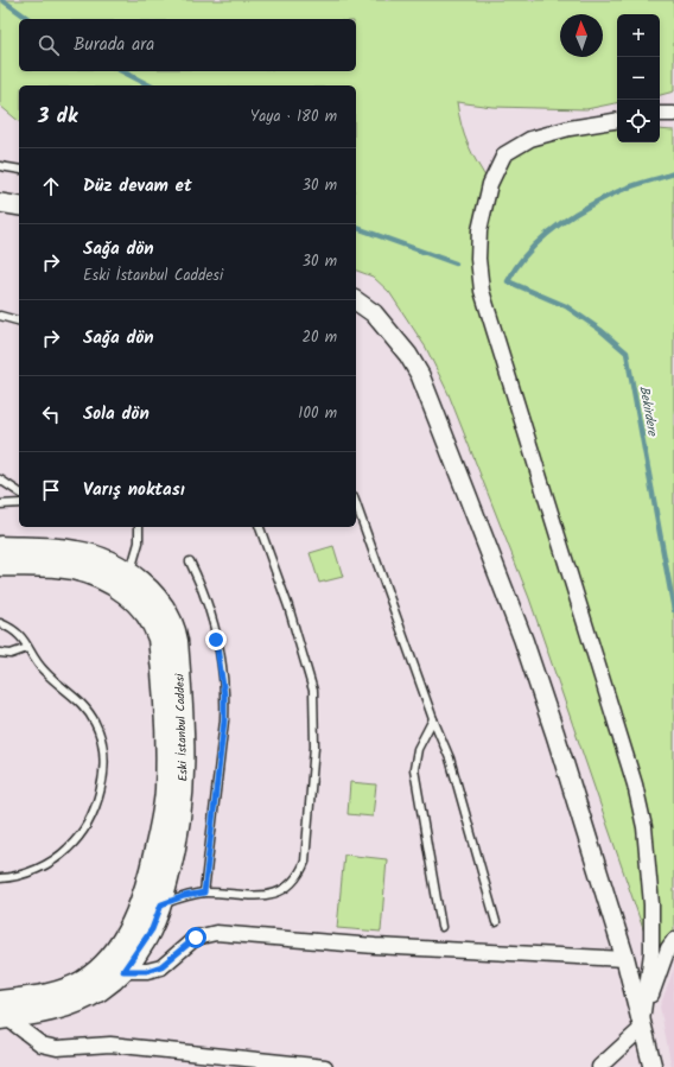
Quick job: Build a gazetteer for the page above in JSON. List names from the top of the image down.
{
  "streets": {
    "main road": ["Eski İstanbul Caddesi"]
  },
  "water": ["Bekirdere"],
  "north": "top",
  "page": {
    "map_buttons": ["+", "−"],
    "search": "Burada ara",
    "heading": ["3 dk", "Yaya · 180 m"],
    "list": [
      ["Düz devam et", "30 m"],
      ["Sağa dön", "Eski İstanbul Caddesi", "30 m"],
      ["Sağa dön", "20 m"],
      ["Sola dön", "100 m"],
      "Varış noktası"
    ]
  }
}
